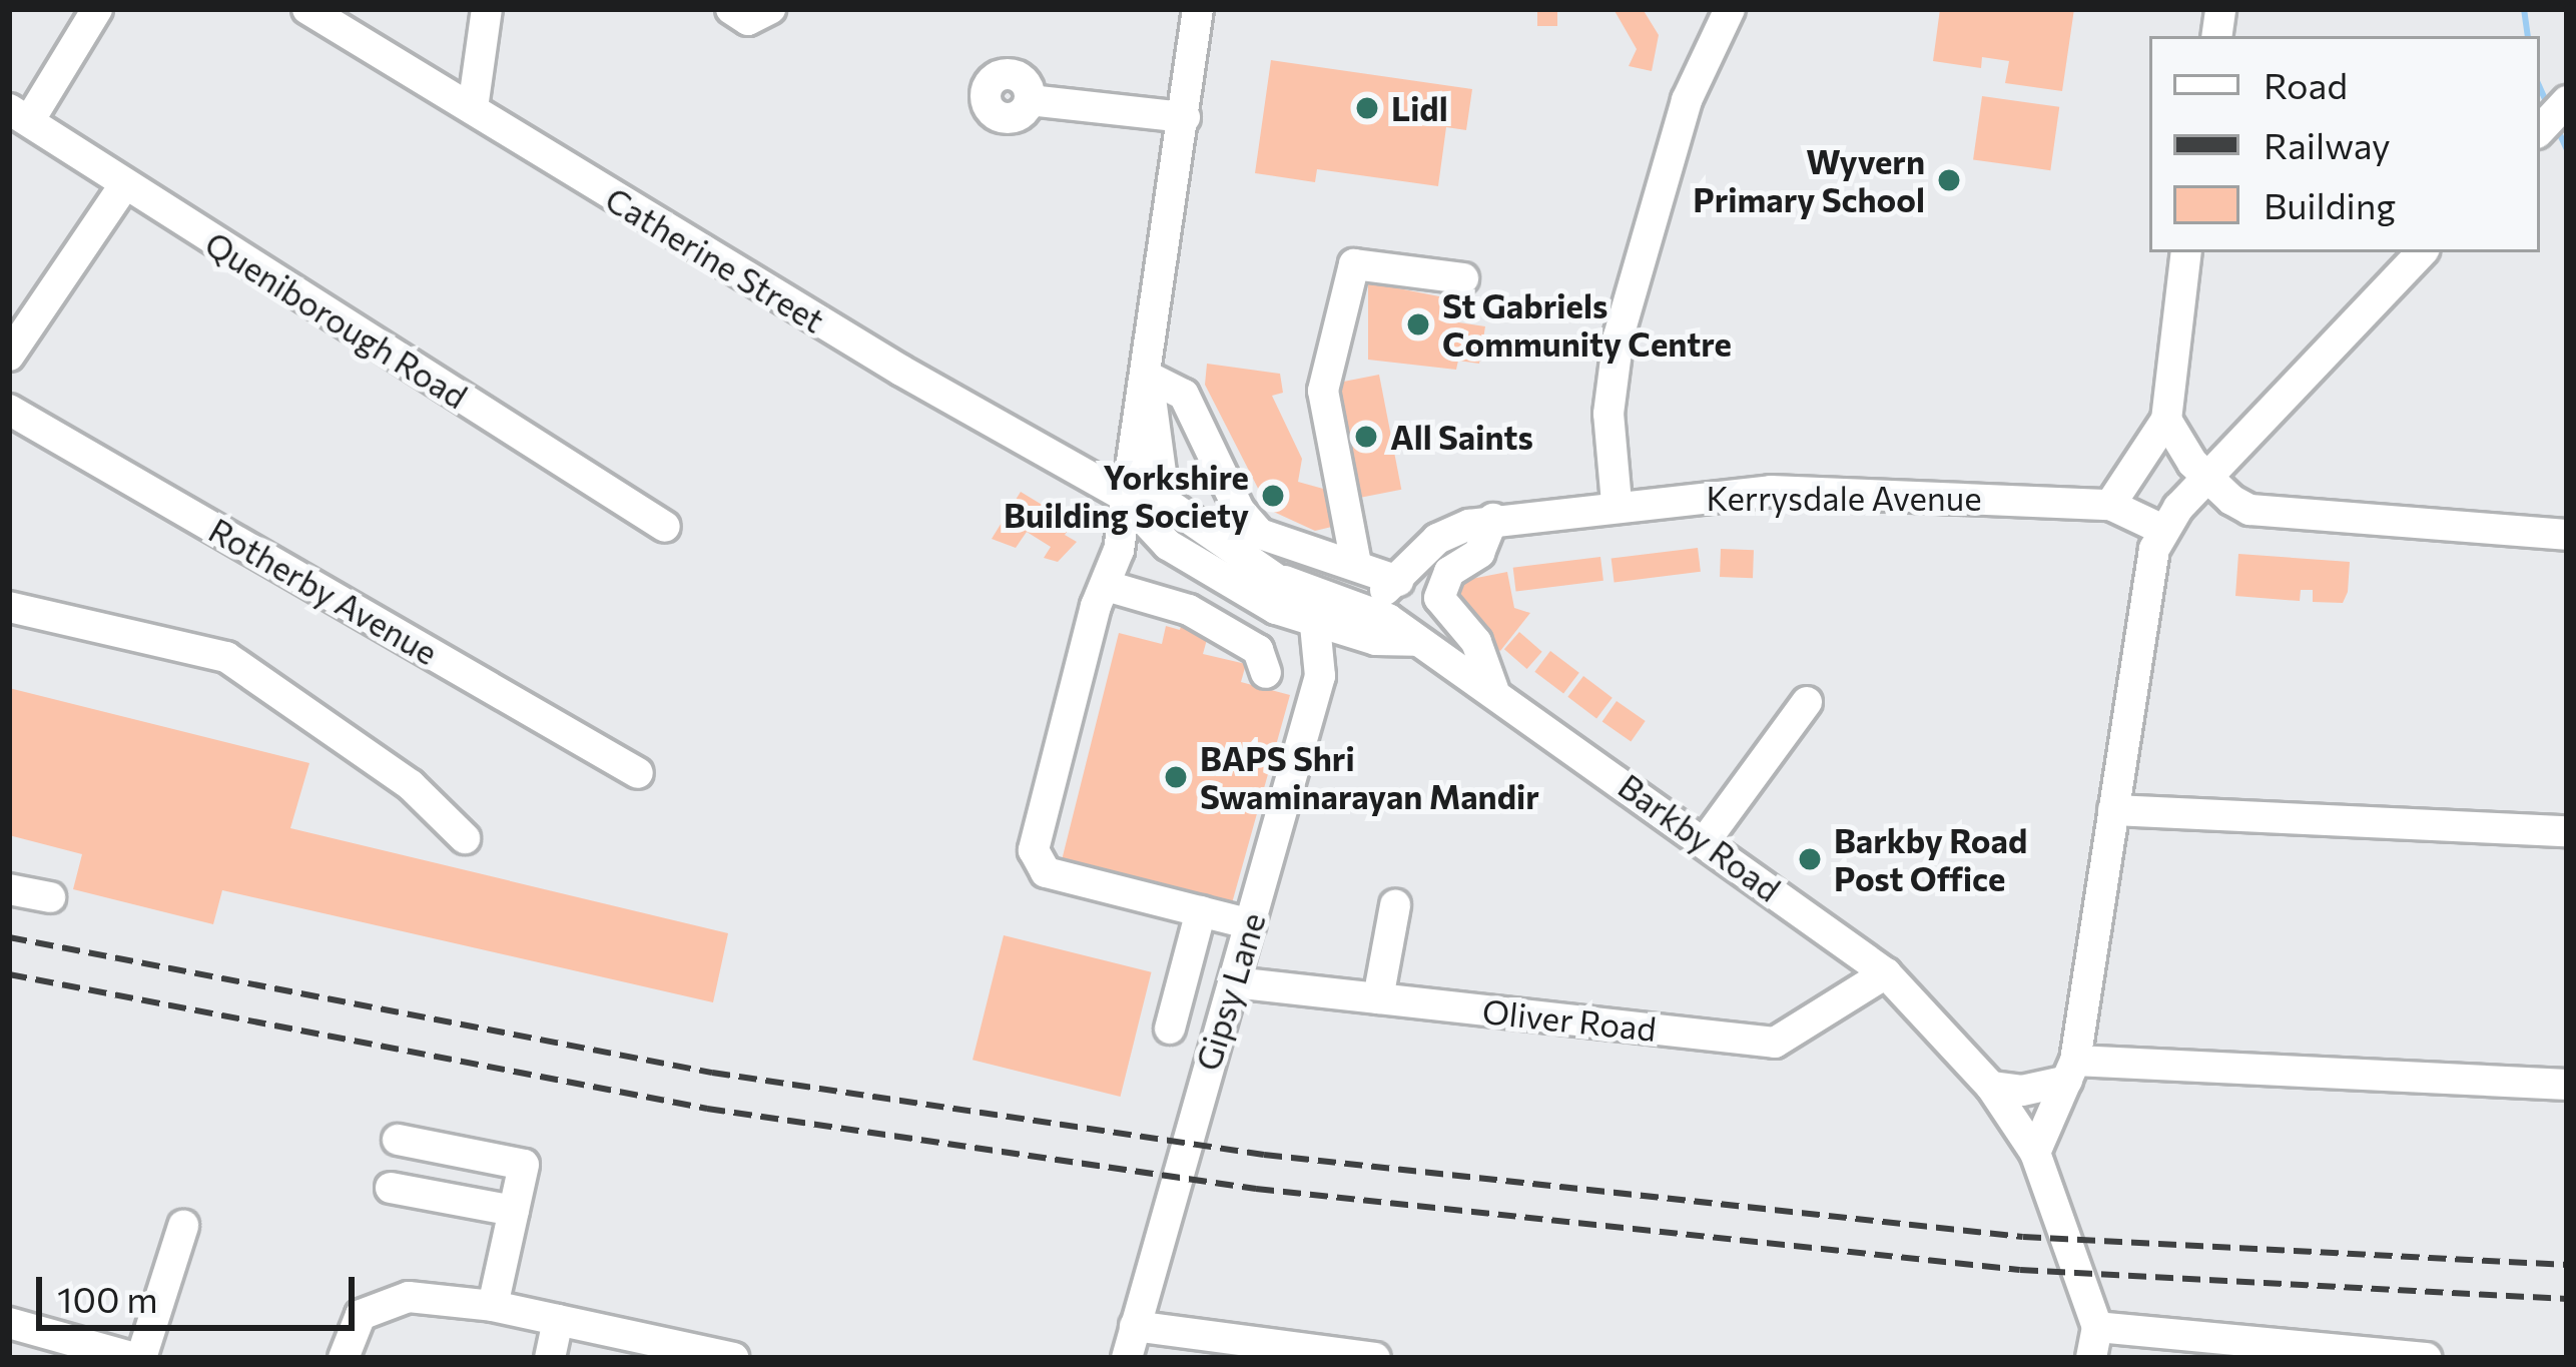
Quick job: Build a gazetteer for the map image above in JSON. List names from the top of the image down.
{
  "streets": {
    "street": [
      "Catherine Street",
      "Queniborough Road",
      "Kerrysdale Avenue",
      "Rotherby Avenue",
      "Barkby Road",
      "Gipsy Lane",
      "Oliver Road"
    ]
  },
  "crossings": [
    ["Catherine Street", "Gipsy Lane"],
    ["Kerrysdale Avenue", "Barkby Road"],
    ["Kerrysdale Avenue", "Gipsy Lane"],
    ["Barkby Road", "Gipsy Lane"],
    ["Barkby Road", "Oliver Road"],
    ["Gipsy Lane", "Oliver Road"]
  ],
  "places": [
    "Lidl",
    "Wyvern Primary School",
    "St Gabriels Community Centre",
    "All Saints",
    "Yorkshire Building Society",
    "BAPS Shri Swaminarayan Mandir",
    "Barkby Road Post Office"
  ],
  "legend": ["Road", "Railway", "Building"],
  "scale_bar": "100 m"
}
